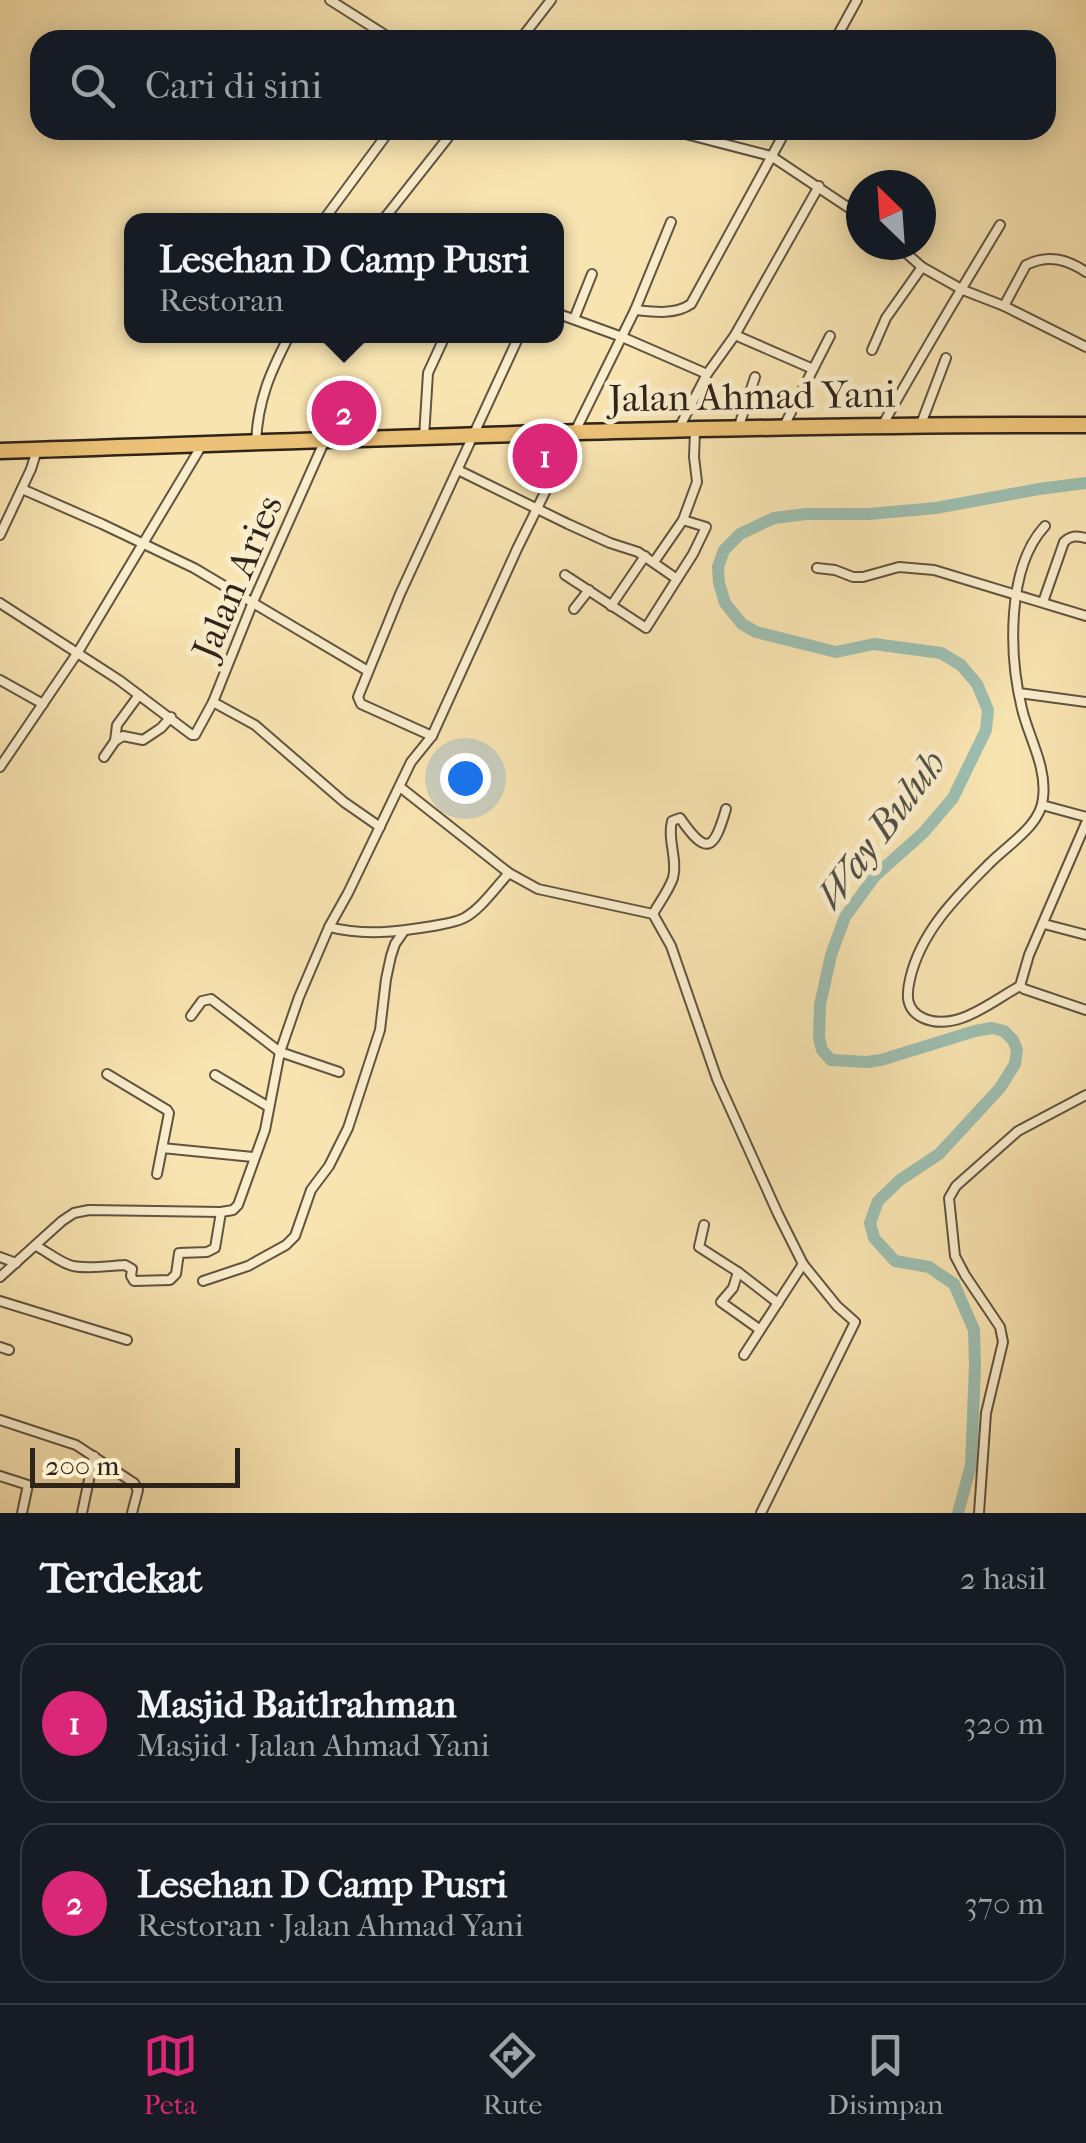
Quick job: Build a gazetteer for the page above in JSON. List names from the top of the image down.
{
  "streets": {
    "highway": ["Jalan Ahmad Yani"],
    "street": ["Jalan Aries"]
  },
  "crossings": [
    ["Jalan Ahmad Yani", "Jalan Aries"]
  ],
  "water": ["Way Buluh"],
  "scale_bar": "200 m",
  "north": "top left",
  "page": {
    "search": "Cari di sini",
    "popup": ["Lesehan D Camp Pusri", "Restoran"],
    "pins": ["2", "1"],
    "scale": "200 m",
    "heading": ["Terdekat", "2 hasil"],
    "list": [
      {
        "mark": "1",
        "name": "Masjid Baitlrahman",
        "note": "Masjid · Jalan Ahmad Yani",
        "value": "320 m"
      },
      {
        "mark": "2",
        "name": "Lesehan D Camp Pusri",
        "note": "Restoran · Jalan Ahmad Yani",
        "value": "370 m"
      }
    ],
    "nav": ["Peta", "Rute", "Disimpan"]
  }
}
